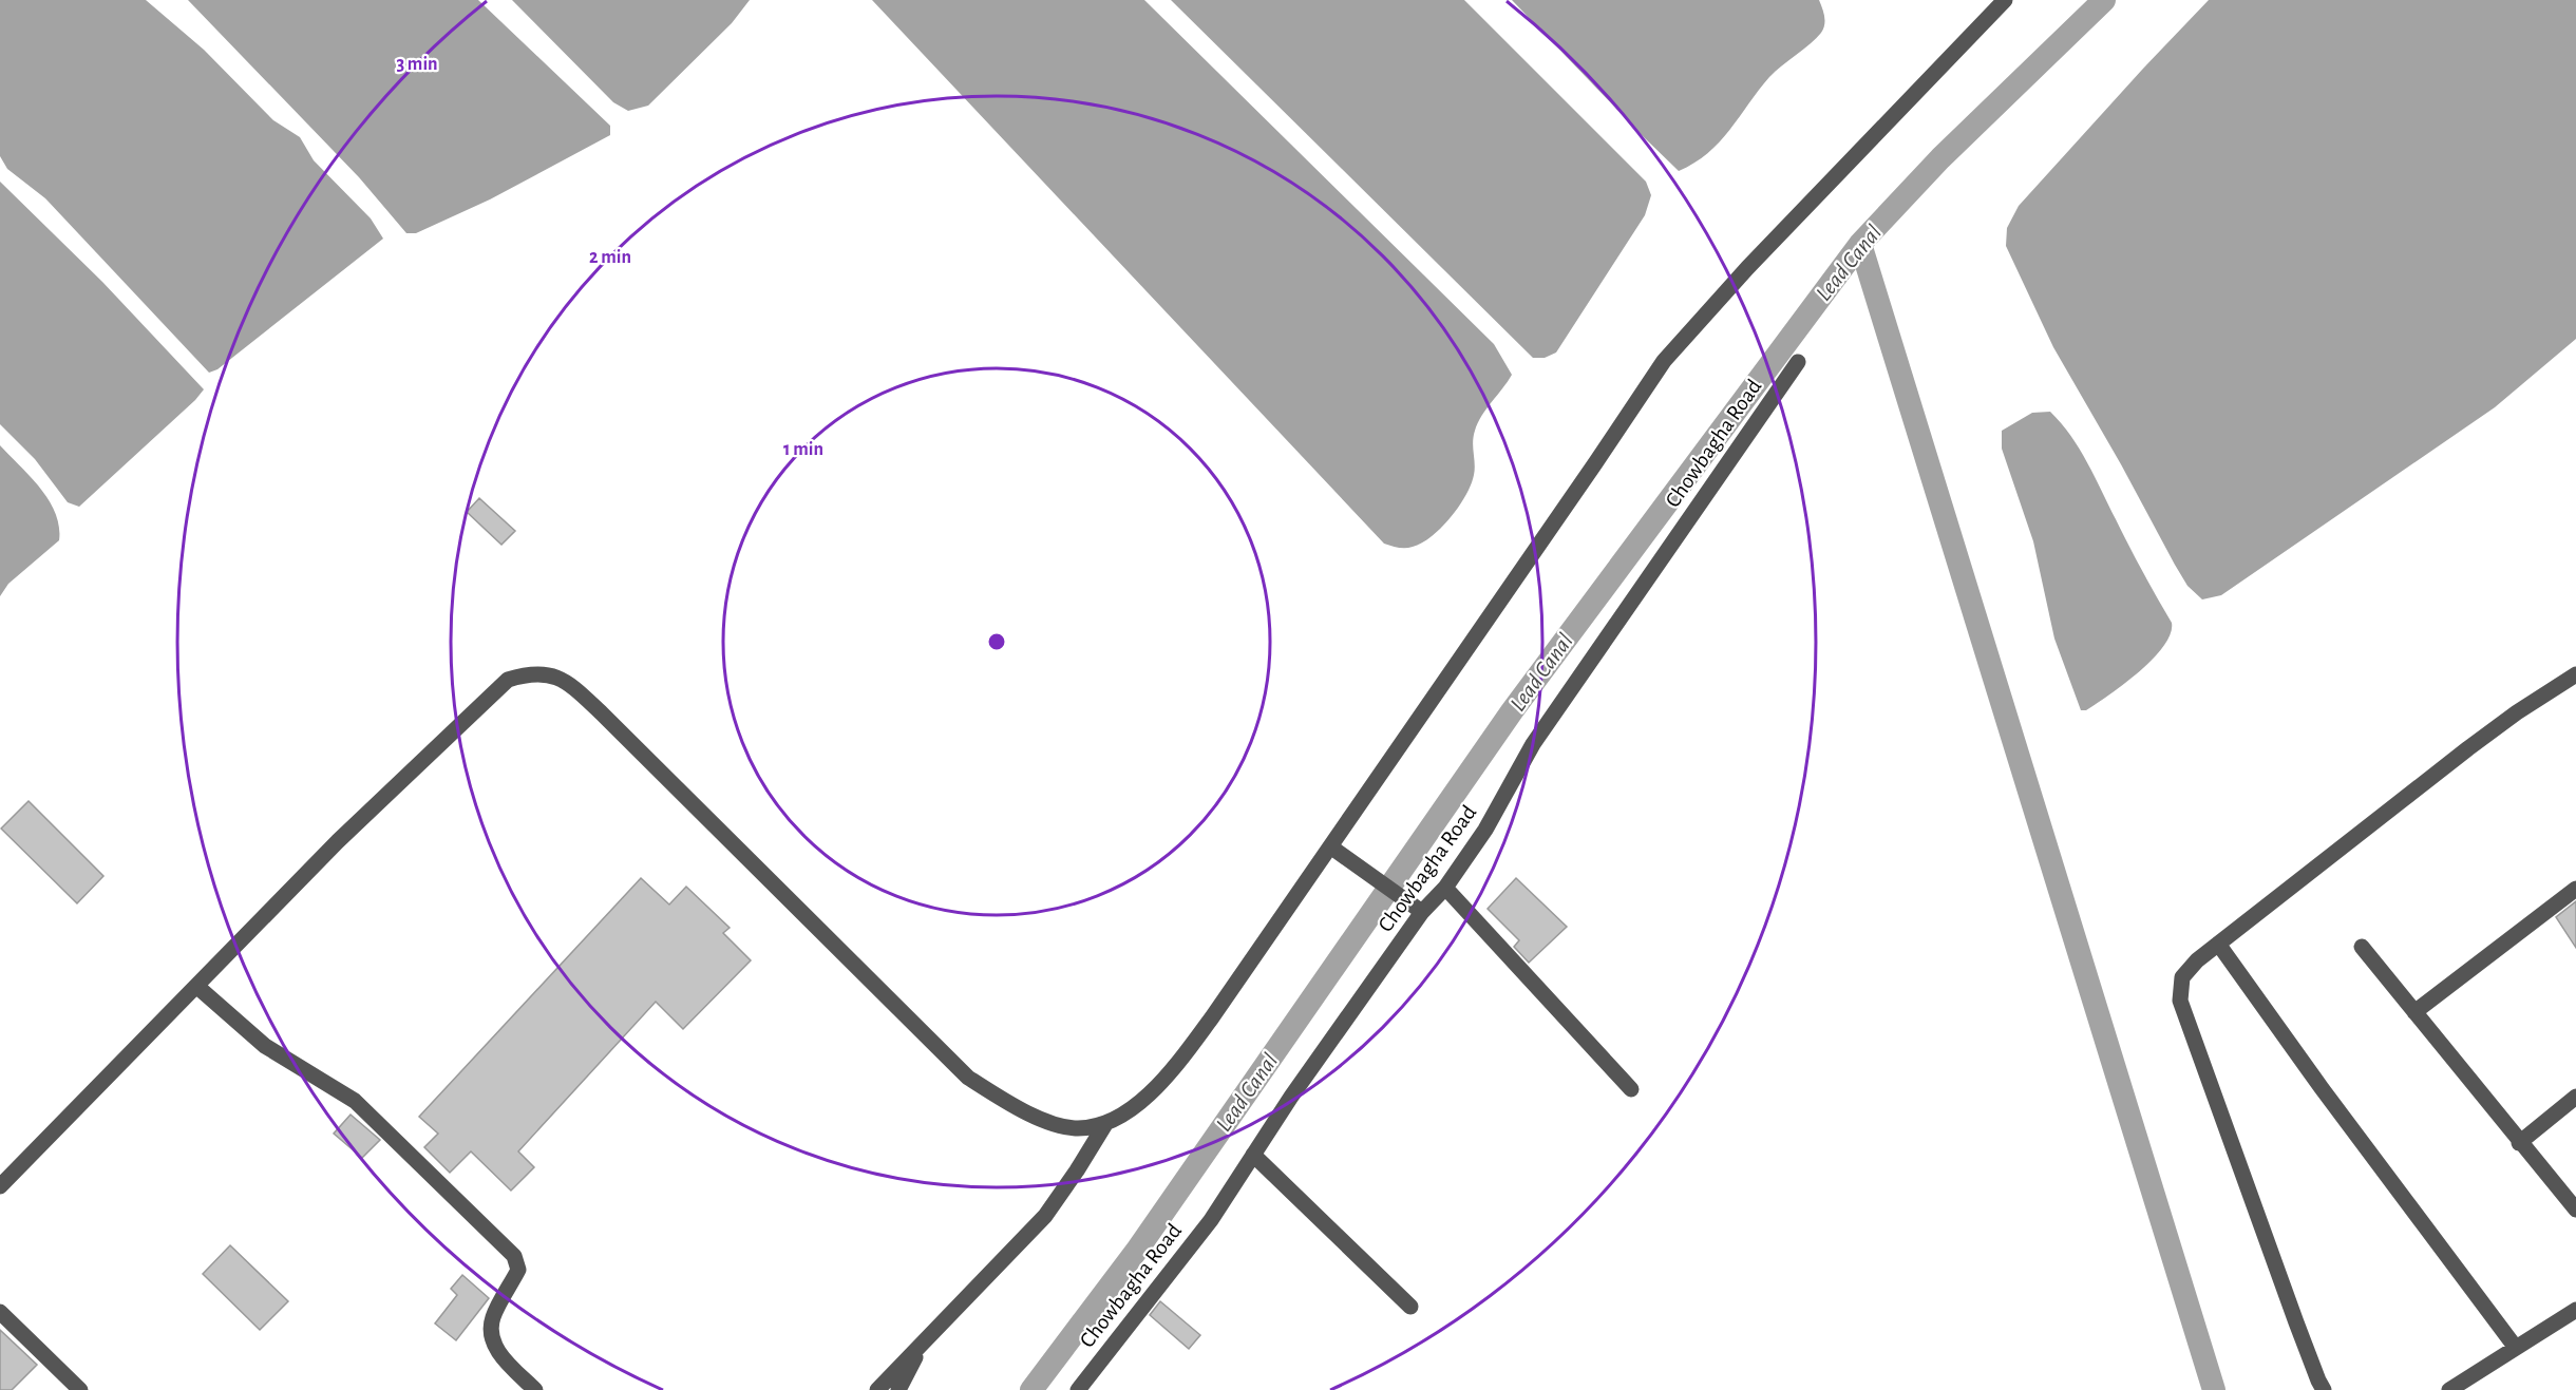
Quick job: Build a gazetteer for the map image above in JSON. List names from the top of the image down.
{
  "streets": {
    "street": ["Chowbagha Road"]
  },
  "water": ["Lead Canal"],
  "rings": ["3 min", "2 min", "1 min"]
}
